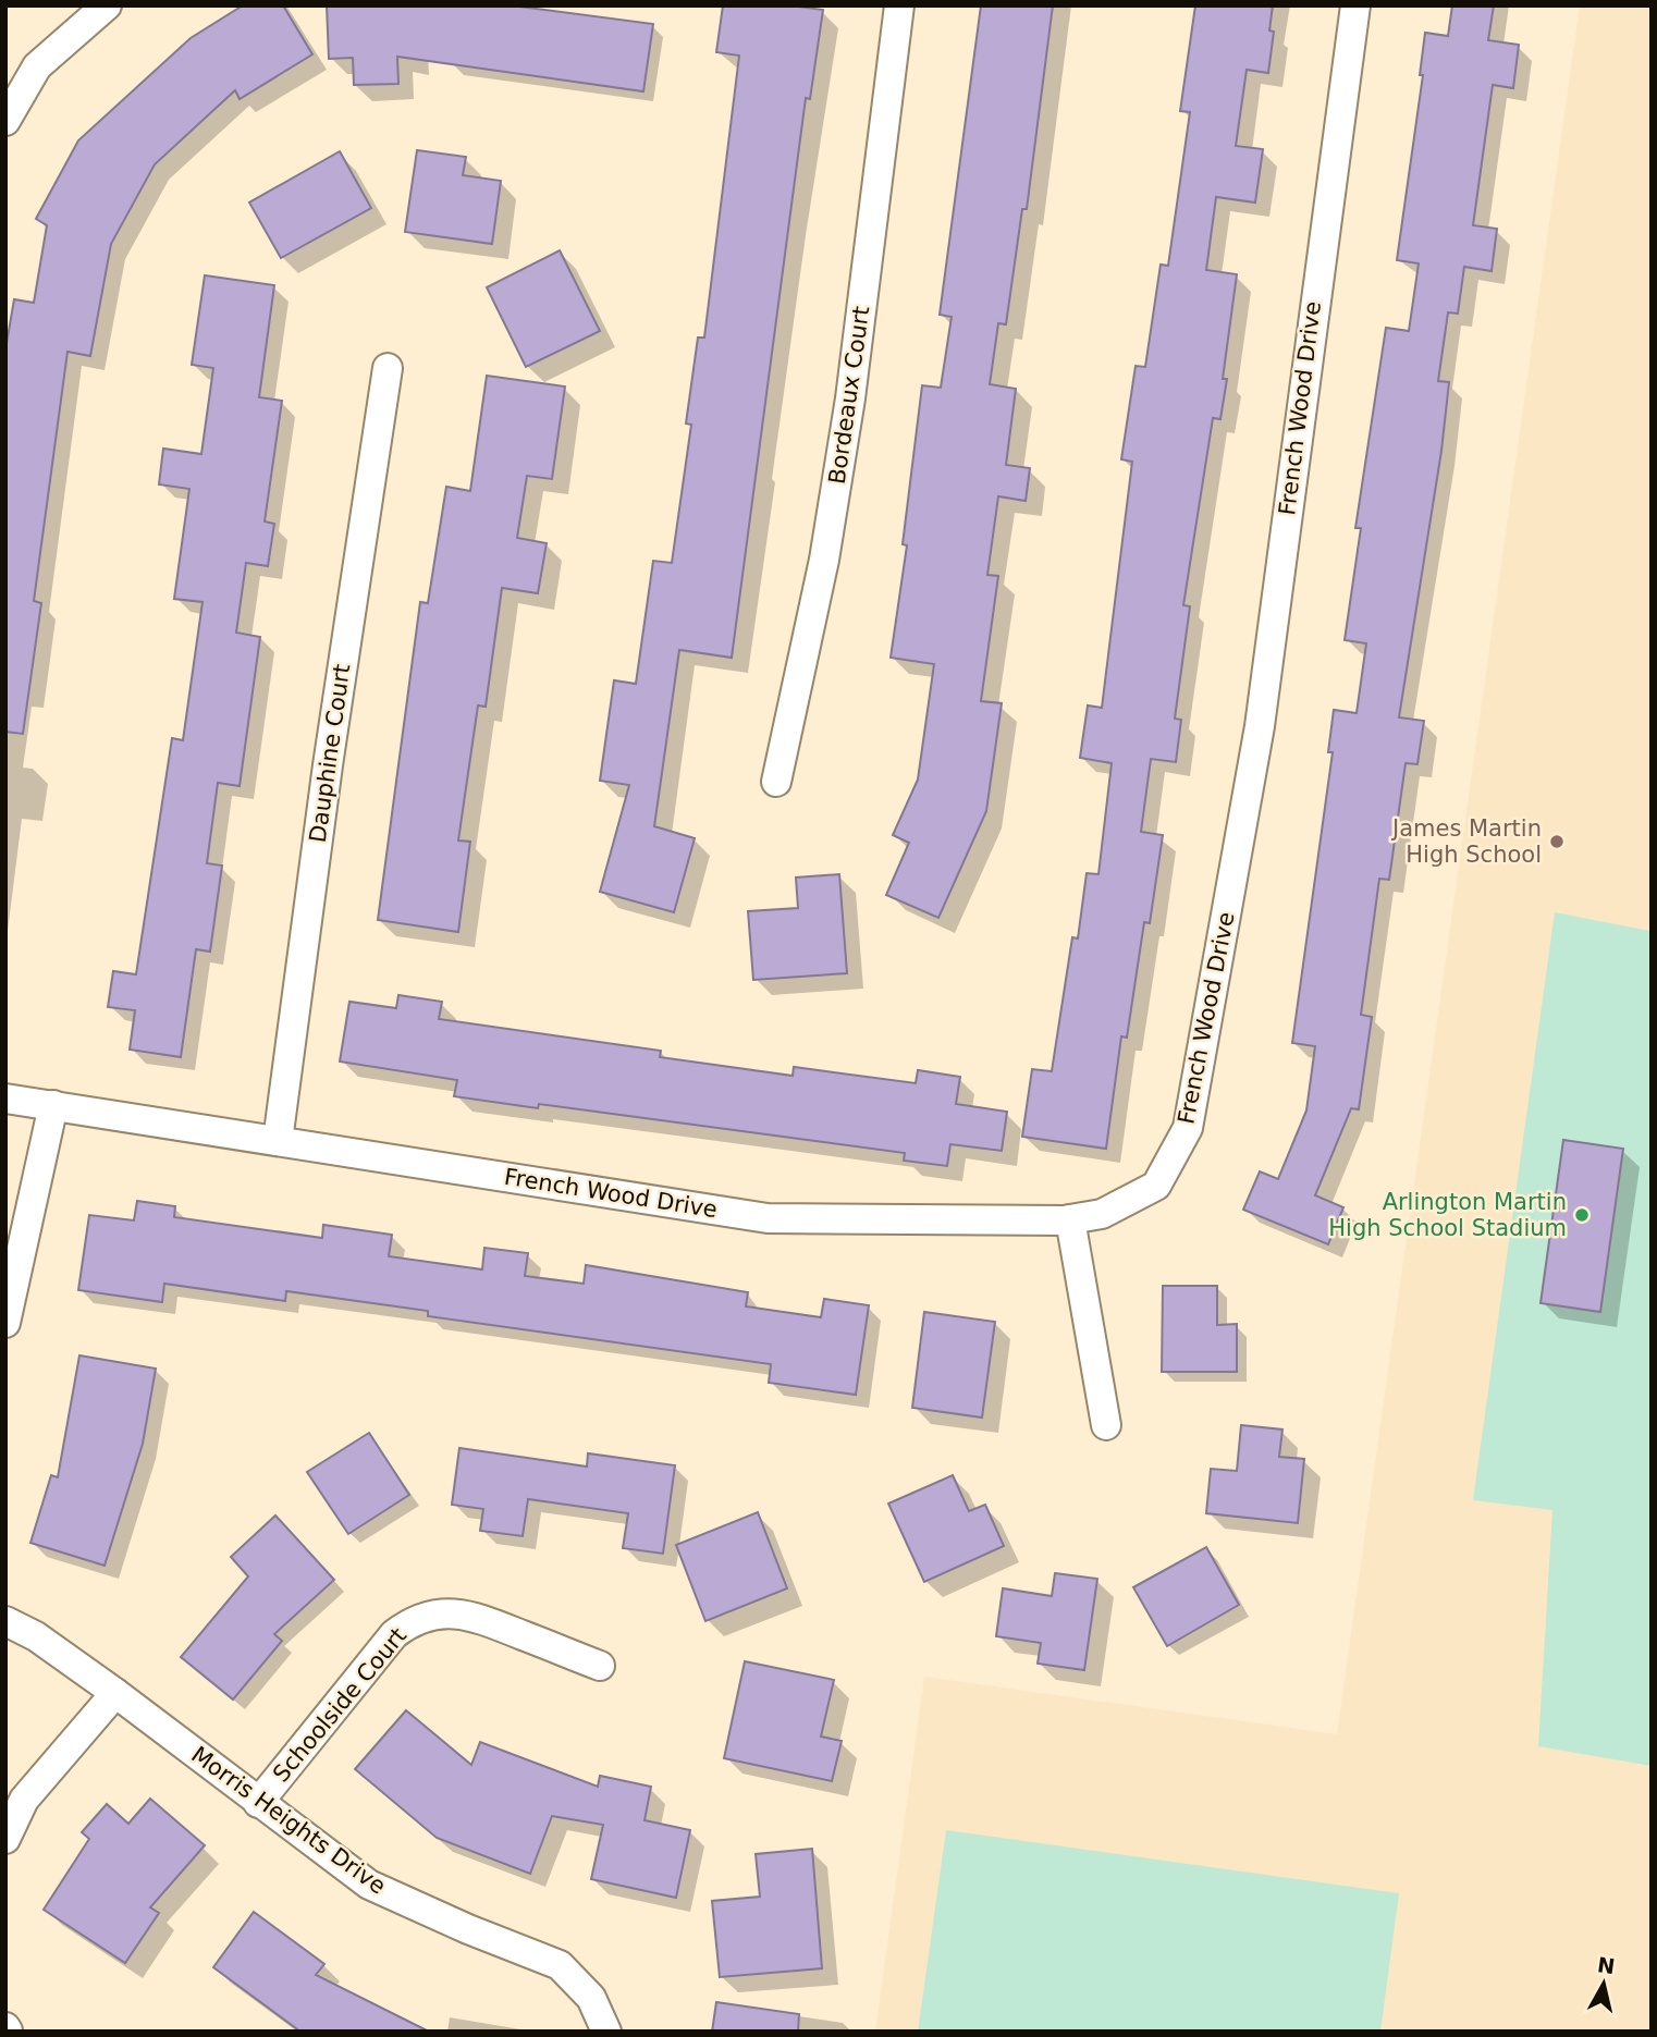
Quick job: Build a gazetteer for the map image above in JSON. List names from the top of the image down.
{
  "streets": {
    "street": [
      "Bordeaux Court",
      "French Wood Drive",
      "Dauphine Court",
      "Schoolside Court",
      "Morris Heights Drive"
    ]
  },
  "crossings": [
    ["French Wood Drive", "Dauphine Court"],
    ["Schoolside Court", "Morris Heights Drive"]
  ],
  "places": ["James Martin High School", "Arlington Martin High School Stadium"],
  "north": "top"
}
